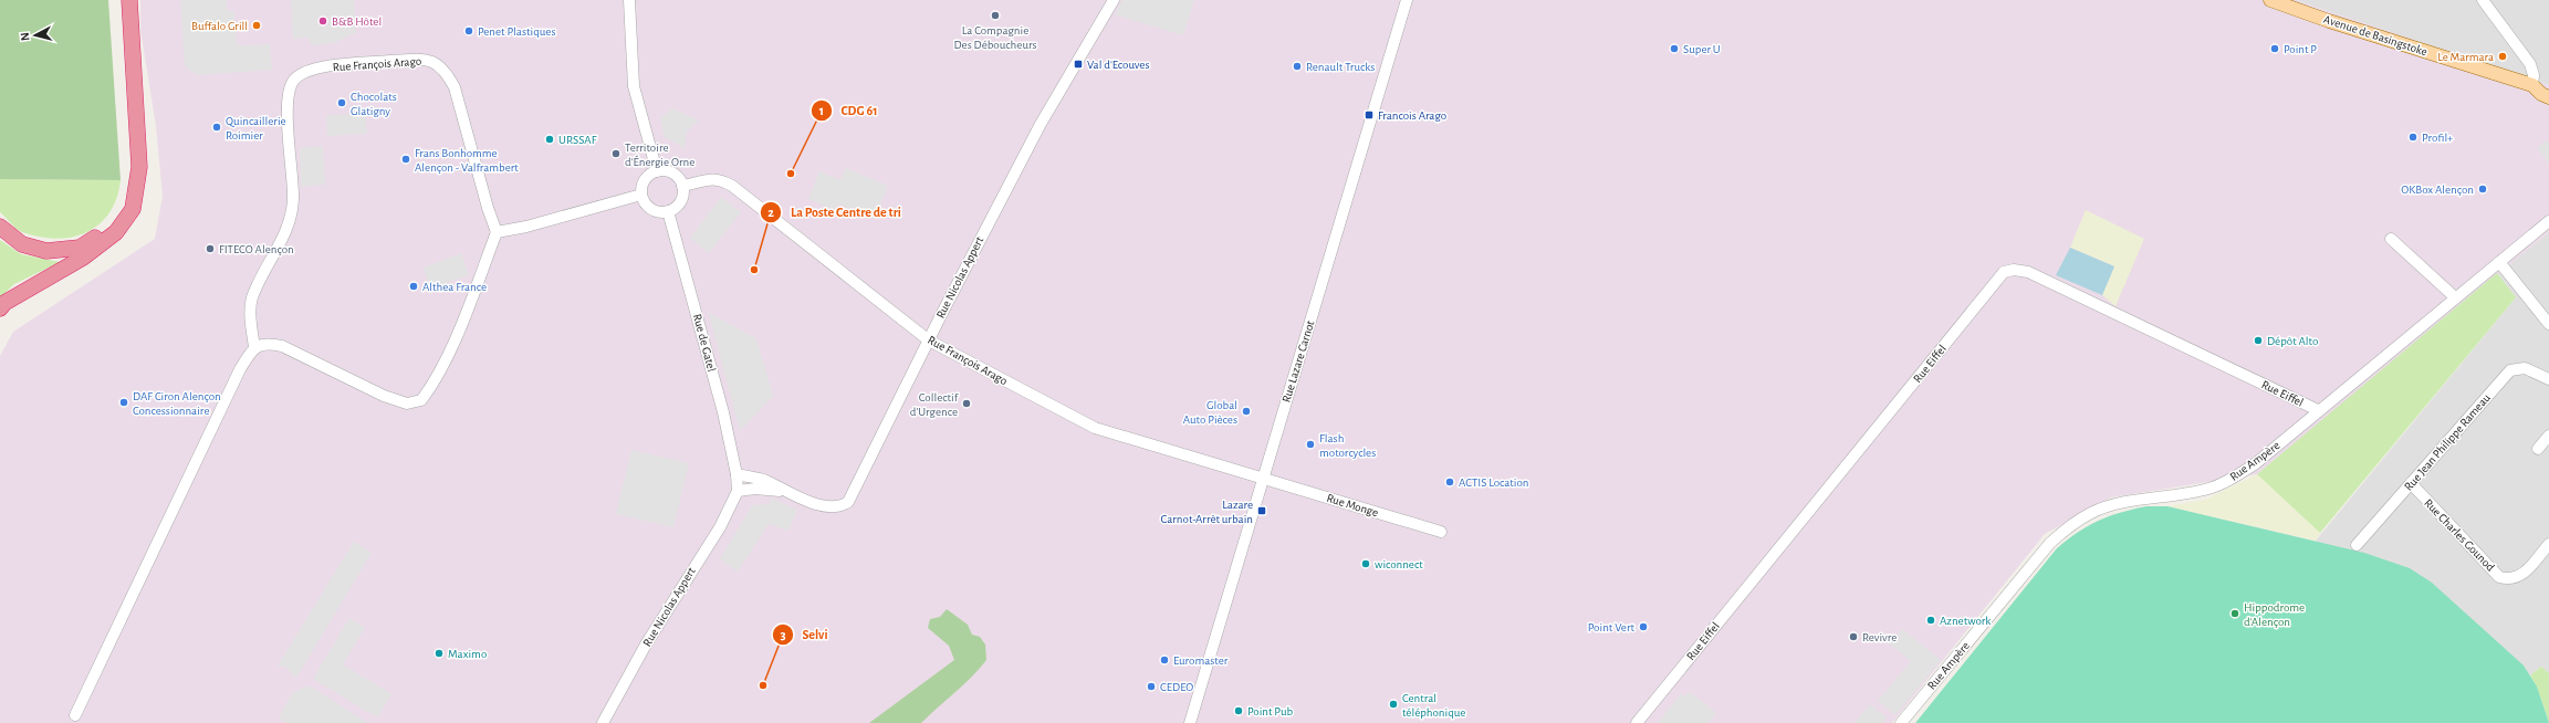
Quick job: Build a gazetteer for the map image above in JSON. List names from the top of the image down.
{
  "streets": {
    "main road": ["Avenue de Basingstoke"],
    "street": [
      "Rue François Arago",
      "Rue Nicolas Appert",
      "Rue de Gatel",
      "Rue Lazare Carnot",
      "Rue Eiffel",
      "Rue Jean Philippe Rameau",
      "Rue Ampère",
      "Rue Monge",
      "Rue Charles Gounod"
    ]
  },
  "crossings": [
    ["Rue François Arago", "Rue Nicolas Appert"],
    ["Rue François Arago", "Rue de Gatel"],
    ["Rue François Arago", "Rue Lazare Carnot"],
    ["Rue François Arago", "Rue Monge"],
    ["Rue Nicolas Appert", "Rue de Gatel"],
    ["Rue Lazare Carnot", "Rue Monge"],
    ["Rue Eiffel", "Rue Ampère"],
    ["Rue Jean Philippe Rameau", "Rue Charles Gounod"]
  ],
  "places": {
    "other": [
      "La Compagnie Des Déboucheurs",
      "B&B Hôtel",
      "Buffalo Grill",
      "Penet Plastiques",
      "Super U",
      "Point P",
      "Le Marmara",
      "Renault Trucks",
      "Chocolats Glatigny",
      "Quincaillerie Roimier",
      "Profil+",
      "URSSAF",
      "Territoire d'Énergie Orne",
      "Frans Bonhomme Alençon - Valframbert",
      "CDG 61",
      "OKBox Alençon",
      "FITECO Alençon",
      "La Poste Centre de tri",
      "Althea France",
      "Dépôt Alto",
      "DAF Ciron Alençon Concessionnaire",
      "Collectif d’Urgence",
      "Global Auto Pièces",
      "Flash motorcycles",
      "ACTIS Location",
      "wiconnect",
      "Hippodrome d'Alençon",
      "Aznetwork",
      "Point Vert",
      "Revivre",
      "Maximo",
      "Euromaster",
      "Selvi",
      "CEDEO",
      "Central téléphonique",
      "Point Pub"
    ],
    "transit": ["Val d'Ecouves", "Francois Arago", "Lazare Carnot-Arrêt urbain"]
  },
  "north": "left"
}
